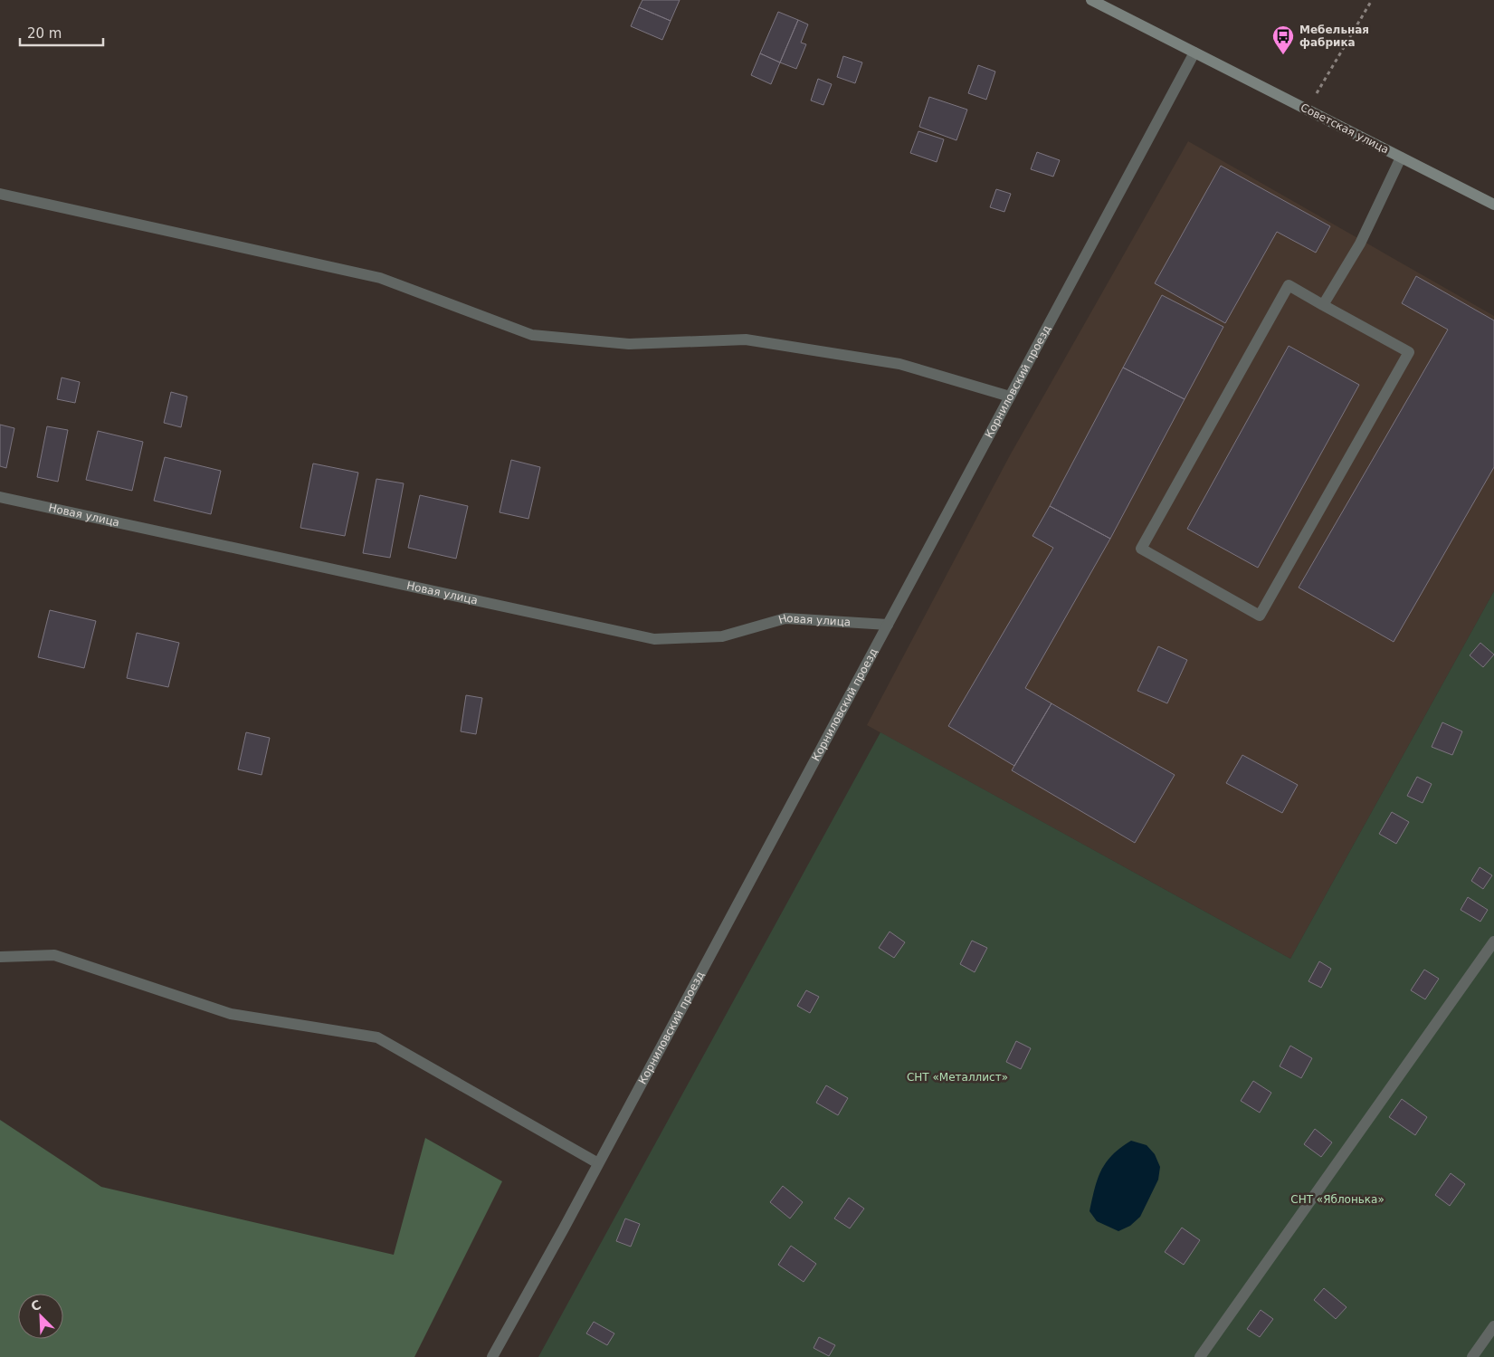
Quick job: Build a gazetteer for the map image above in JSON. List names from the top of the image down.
{
  "streets": {
    "main road": ["Советская улица"],
    "street": ["Корниловский проезд", "Новая улица"]
  },
  "crossings": [
    ["Советская улица", "Корниловский проезд"],
    ["Корниловский проезд", "Новая улица"]
  ],
  "parks": ["СНТ «Металлист»", "СНТ «Яблонька»"],
  "places": {
    "bus stop": ["Мебельная фабрика"]
  },
  "scale_bar": "20 m",
  "north": "top left"
}
